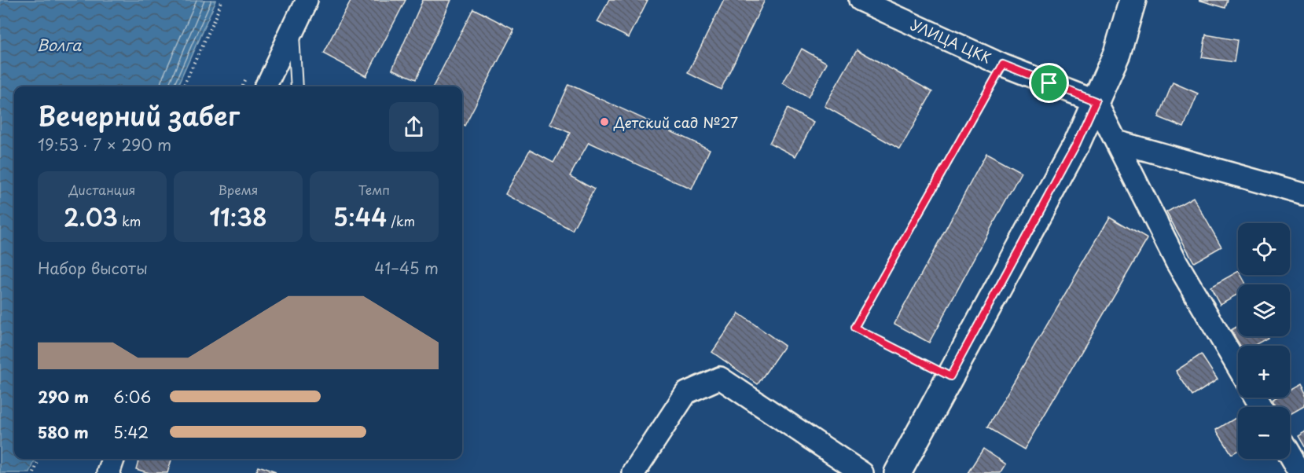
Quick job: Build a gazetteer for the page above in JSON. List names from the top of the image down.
{
  "streets": {
    "street": ["УЛИЦА ЦКК"]
  },
  "water": ["Волга"],
  "places": ["Детский сад №27"],
  "page": {
    "heading": ["Вечерний забег", "19:53 · 7 × 290 m"],
    "stats": [
      ["Дистанция", "2.03 km"],
      ["Время", "11:38"],
      ["Темп", "5:44 /km"]
    ],
    "map_buttons": ["+", "−"],
    "chart": ["Набор высоты", "41–45 m"],
    "list": [
      {
        "name": "290 m",
        "note": "6:06"
      },
      {
        "name": "580 m",
        "note": "5:42"
      }
    ]
  }
}
